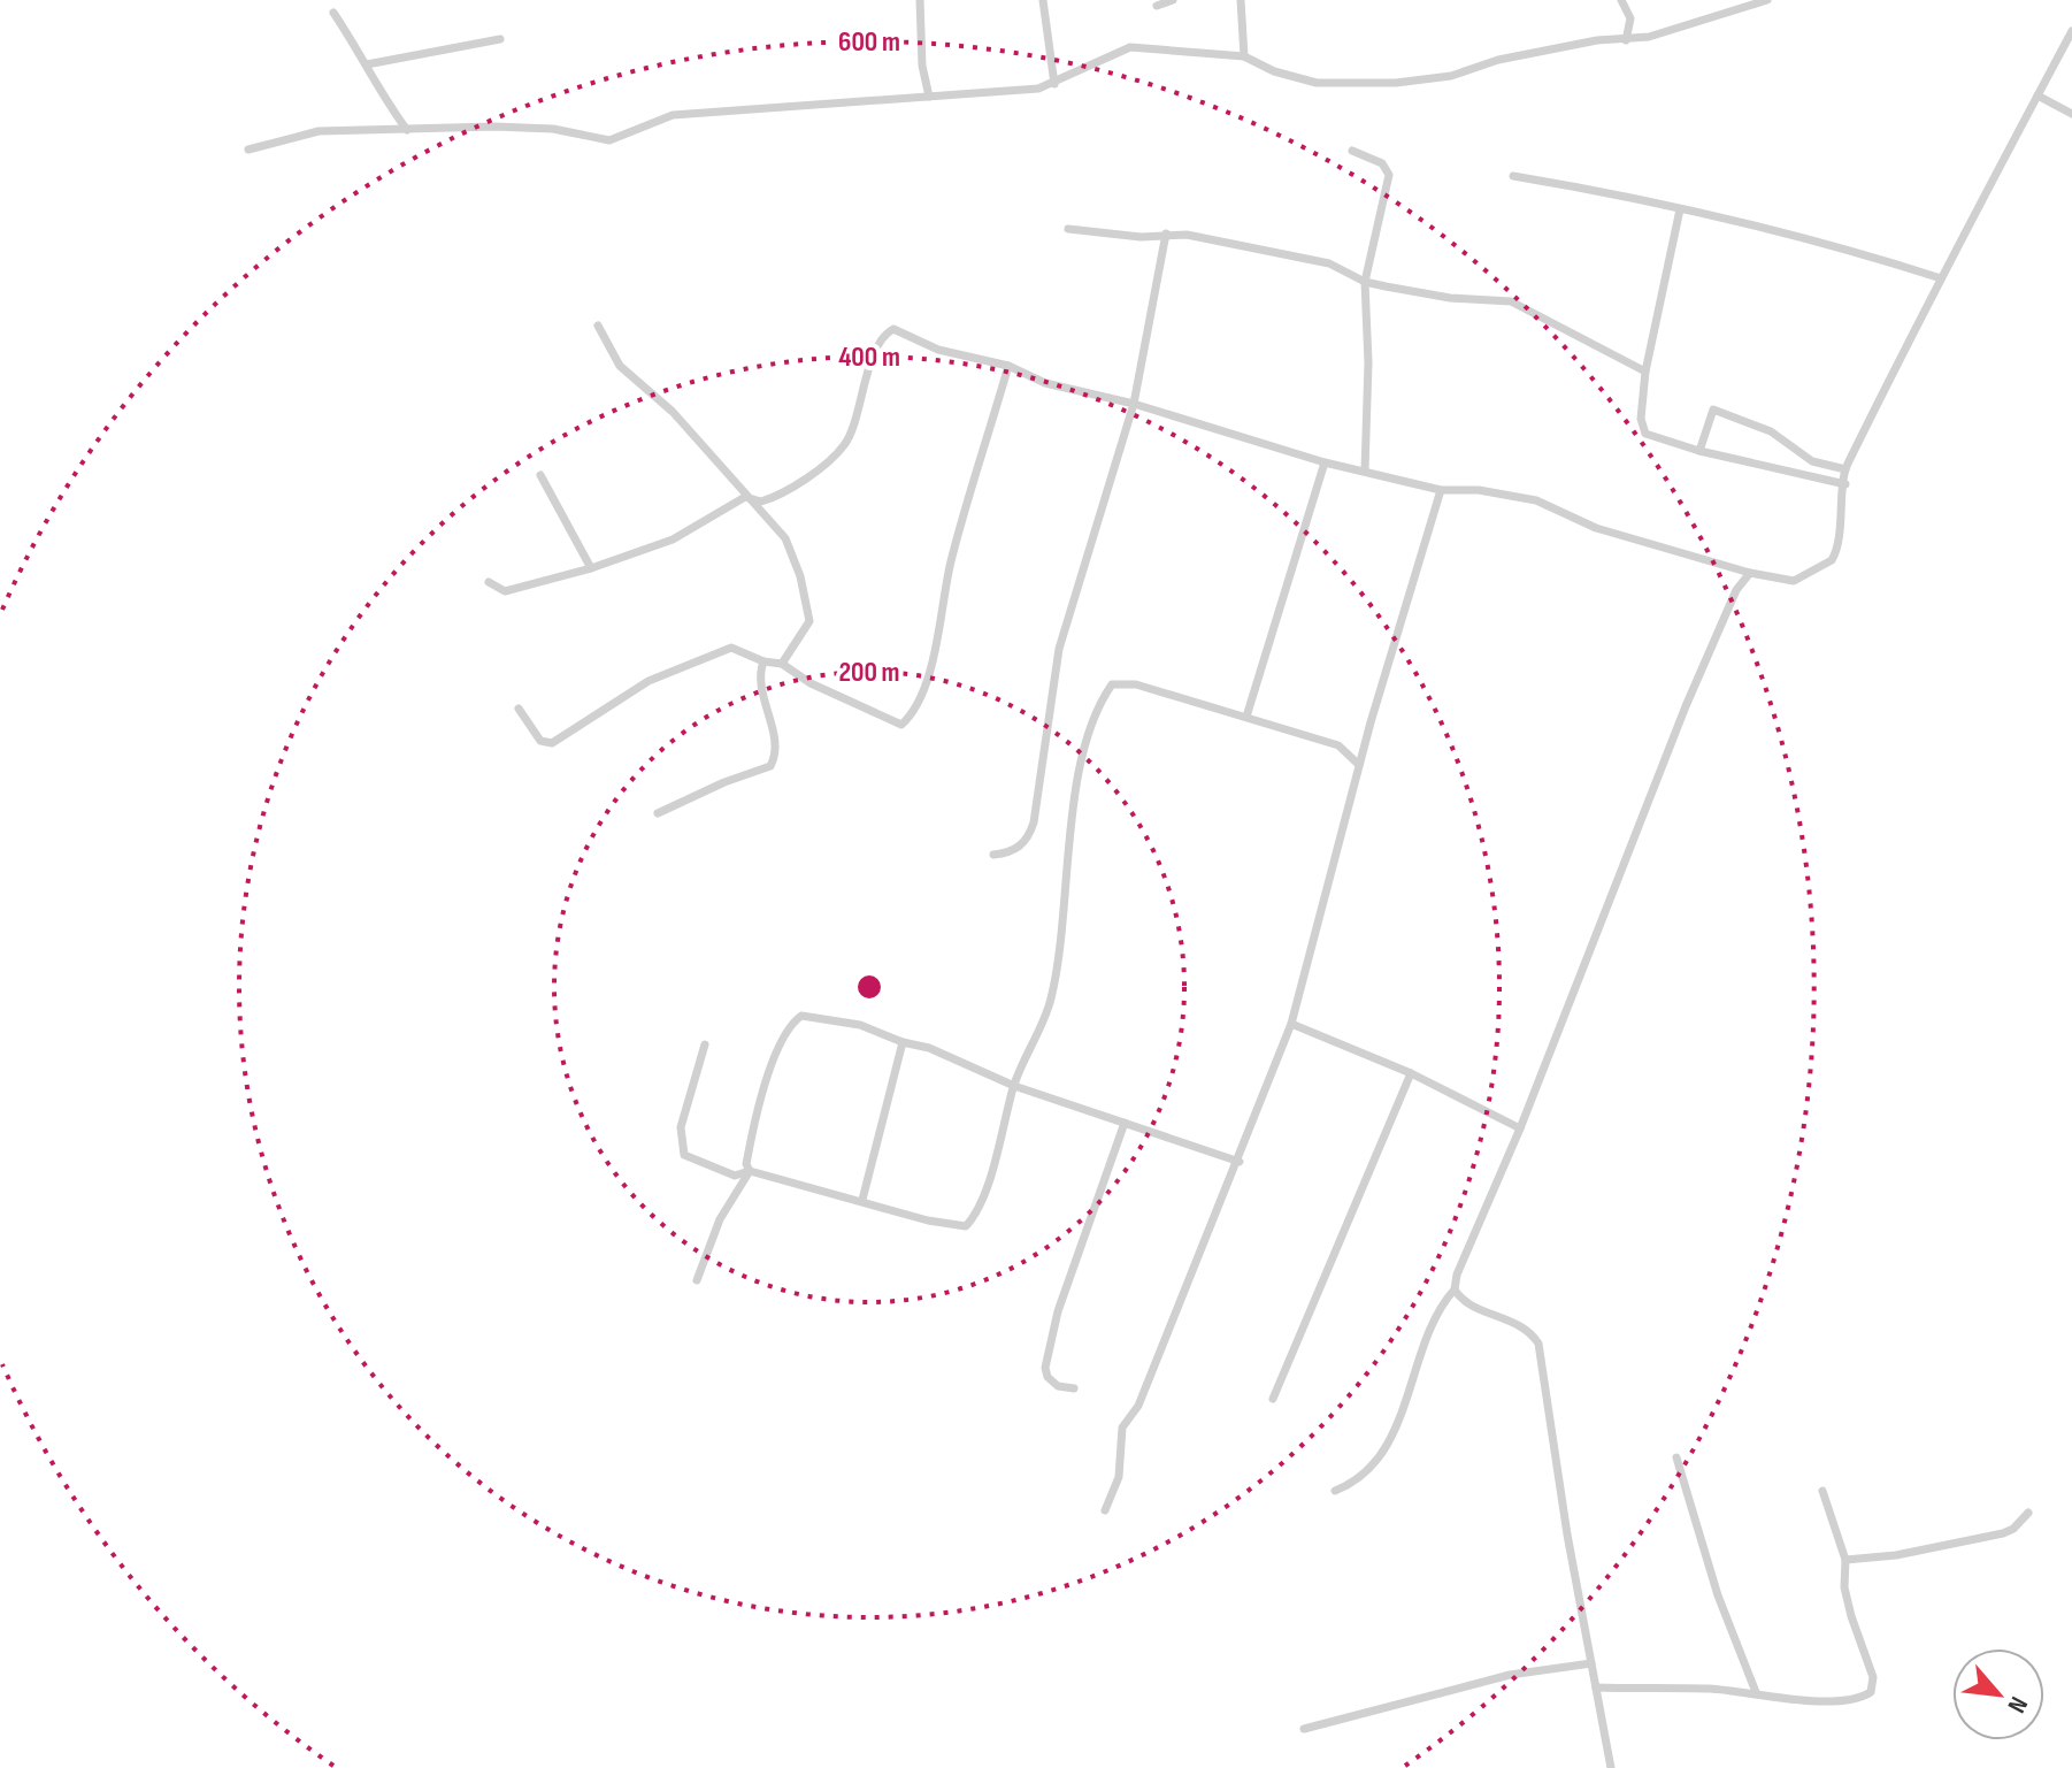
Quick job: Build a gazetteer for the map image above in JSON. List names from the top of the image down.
{
  "north": "bottom right",
  "rings": ["600 m", "400 m", "200 m"]
}
